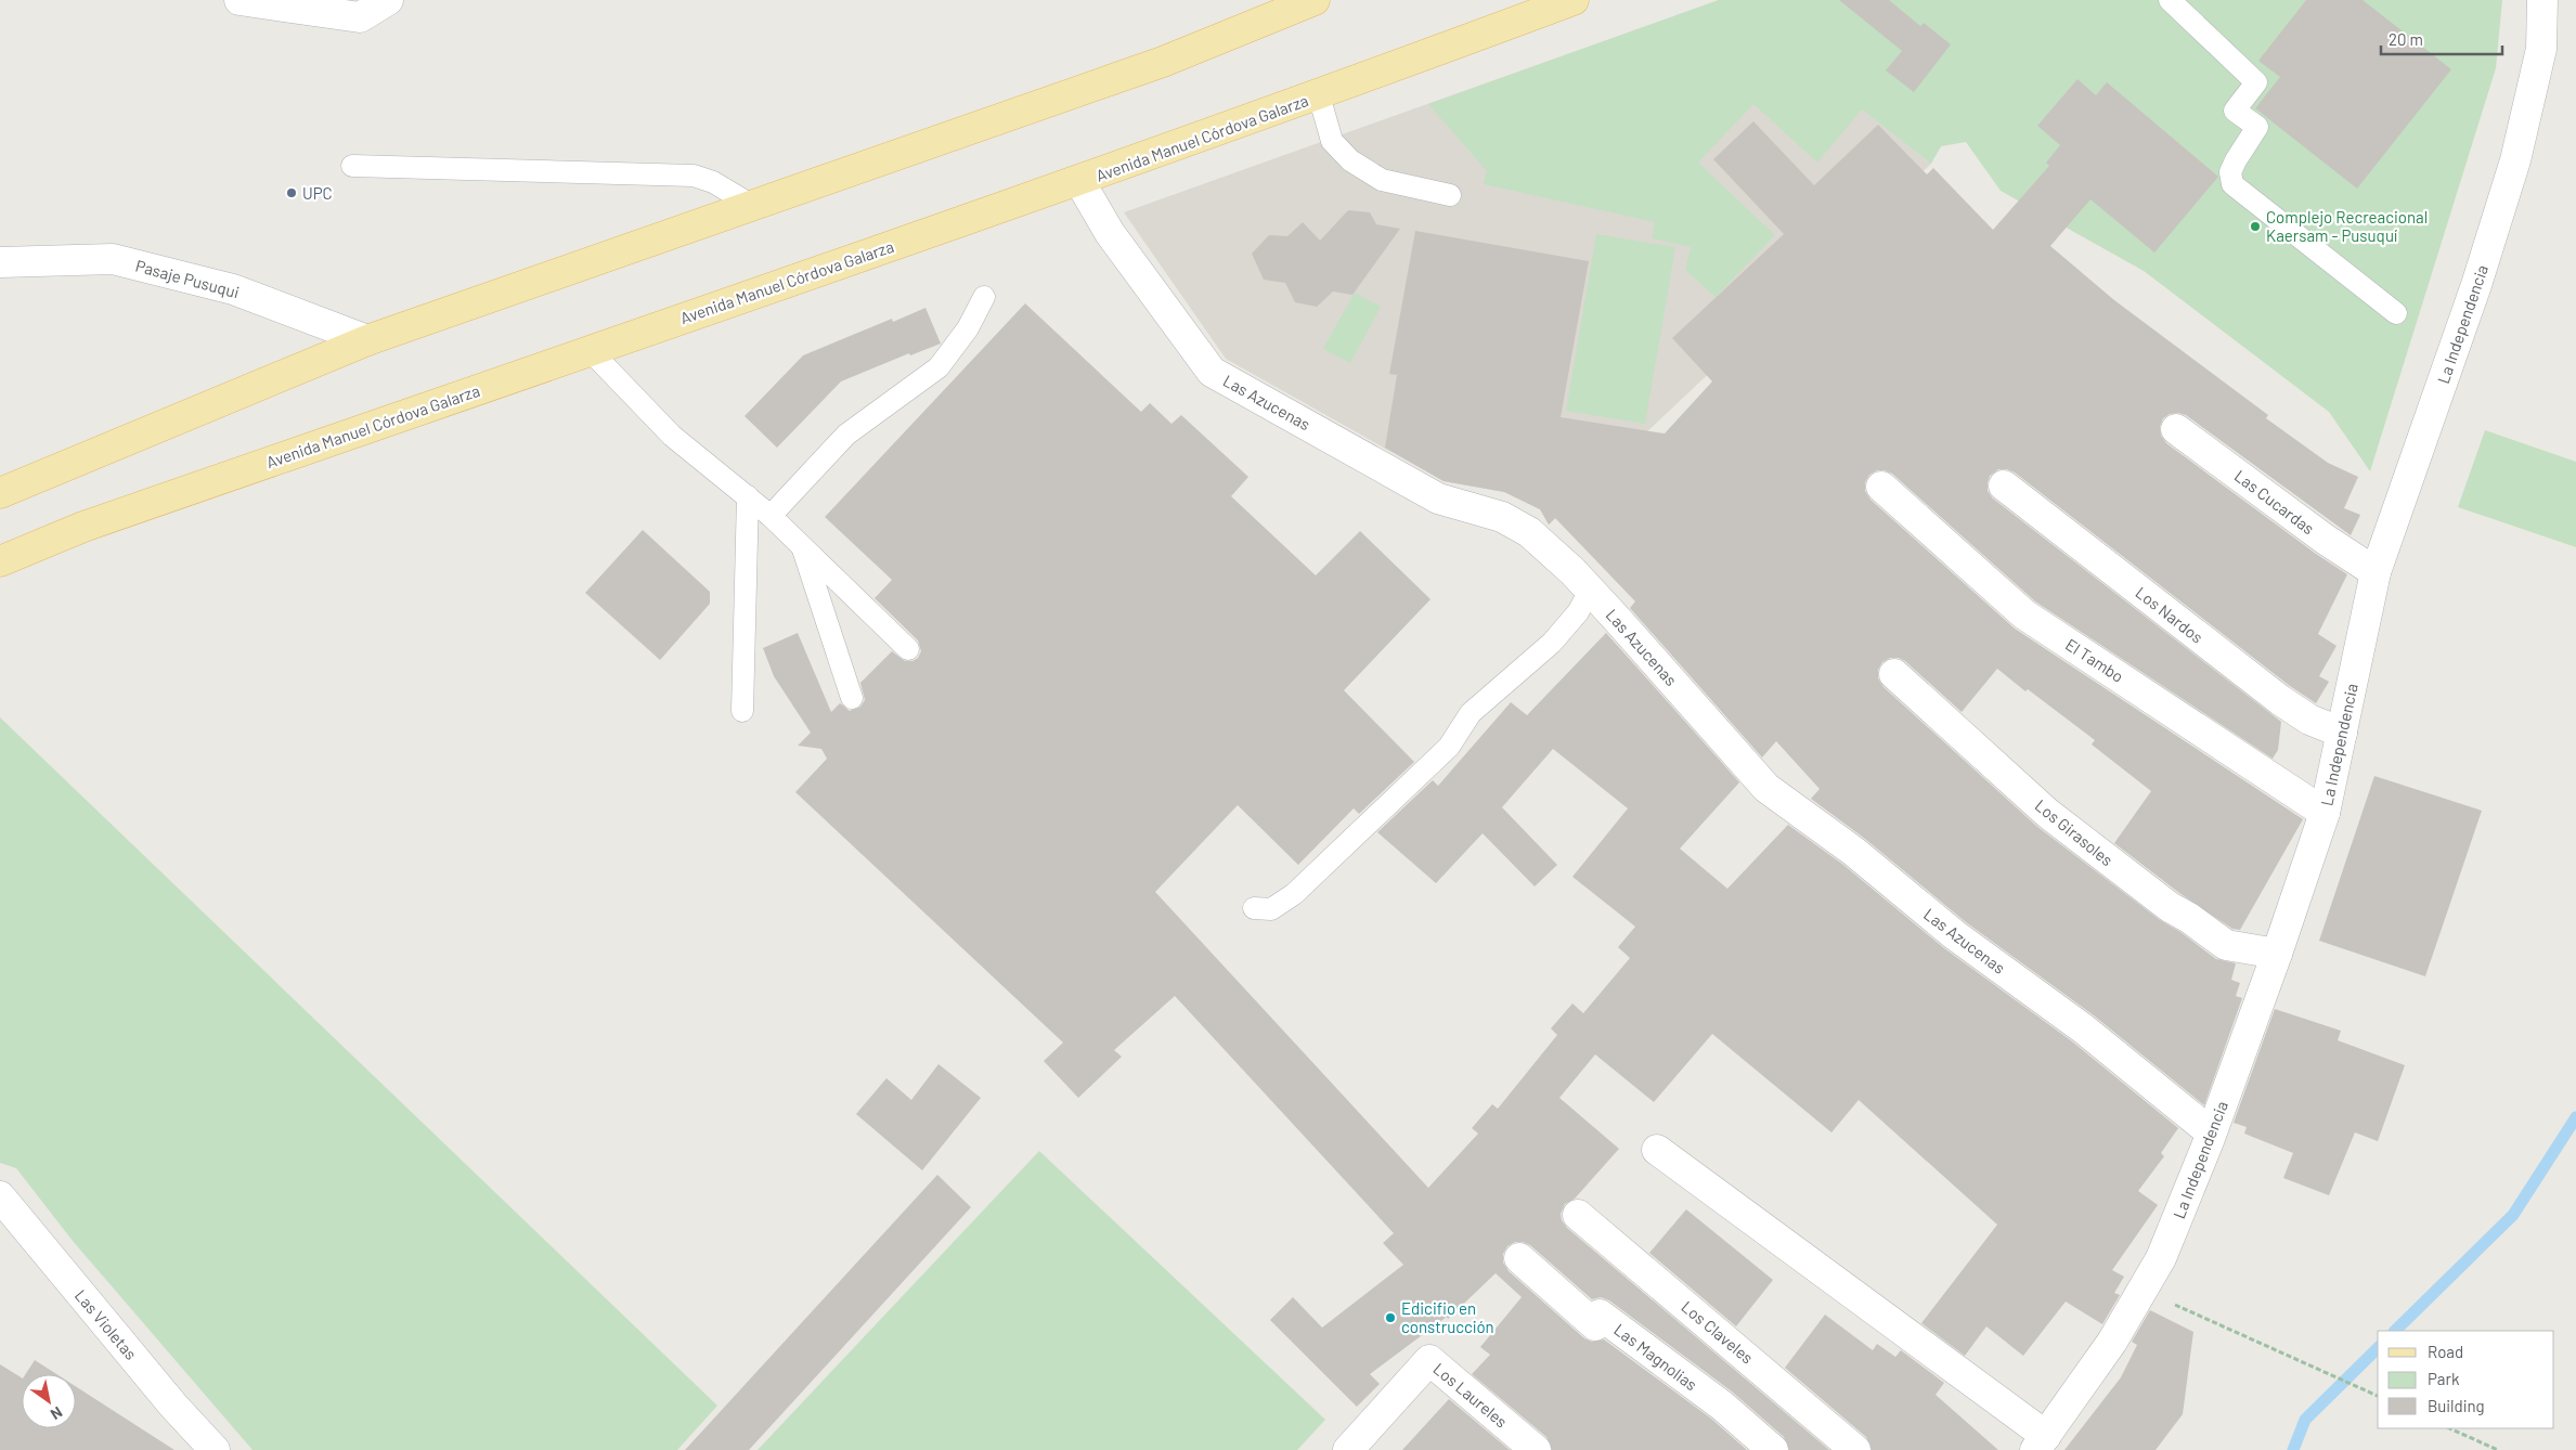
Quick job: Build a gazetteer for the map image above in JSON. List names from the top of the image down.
{
  "streets": {
    "main road": ["Avenida Manuel Córdova Galarza"],
    "street": [
      "Pasaje Pusuqui",
      "La Independencia",
      "Las Azucenas",
      "Las Cucardas",
      "Los Nardos",
      "El Tambo",
      "Los Girasoles",
      "Las Violetas",
      "Los Claveles",
      "Las Magnolias",
      "Los Laureles"
    ]
  },
  "crossings": [
    ["Avenida Manuel Córdova Galarza", "Las Azucenas"],
    ["La Independencia", "Las Azucenas"],
    ["La Independencia", "Las Cucardas"],
    ["La Independencia", "Los Nardos"],
    ["La Independencia", "El Tambo"],
    ["La Independencia", "Los Girasoles"]
  ],
  "places": ["UPC", "Complejo Recreacional Kaersam - Pusuquí", "Edicifio en construcción"],
  "legend": ["Road", "Park", "Building"],
  "scale_bar": "20 m",
  "north": "bottom right"
}
